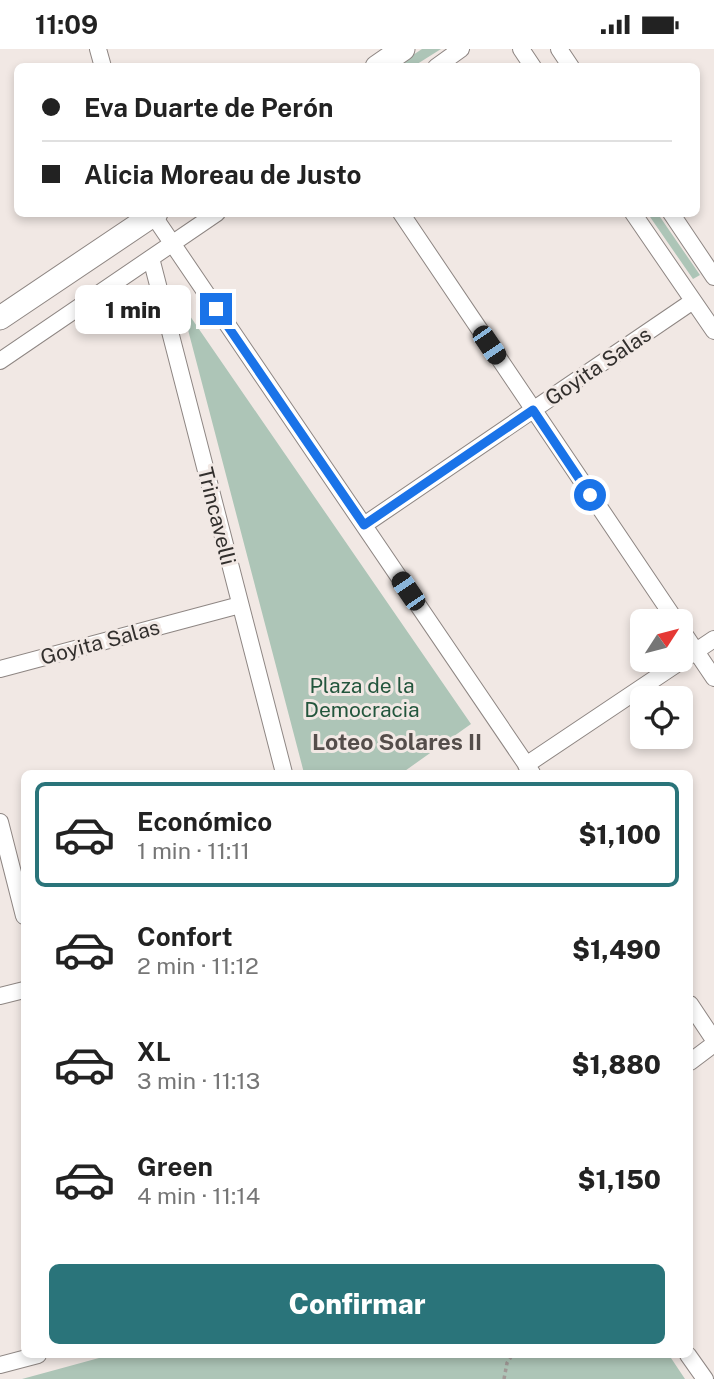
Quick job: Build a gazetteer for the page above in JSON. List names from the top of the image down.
{
  "streets": {
    "street": ["Goyita Salas", "Trincavelli"]
  },
  "crossings": [
    ["Goyita Salas", "Trincavelli"]
  ],
  "districts": ["Loteo Solares II"],
  "parks": ["Plaza de la Democracia"],
  "north": "top right",
  "page": {
    "status": "11:09",
    "banner": ["Eva Duarte de Perón", "Alicia Moreau de Justo"],
    "bubble": "1 min",
    "list": [
      {
        "name": "Económico",
        "note": "1 min · 11:11",
        "value": "$1,100"
      },
      {
        "name": "Confort",
        "note": "2 min · 11:12",
        "value": "$1,490"
      },
      {
        "name": "XL",
        "note": "3 min · 11:13",
        "value": "$1,880"
      },
      {
        "name": "Green",
        "note": "4 min · 11:14",
        "value": "$1,150"
      }
    ],
    "buttons": "Confirmar"
  }
}
